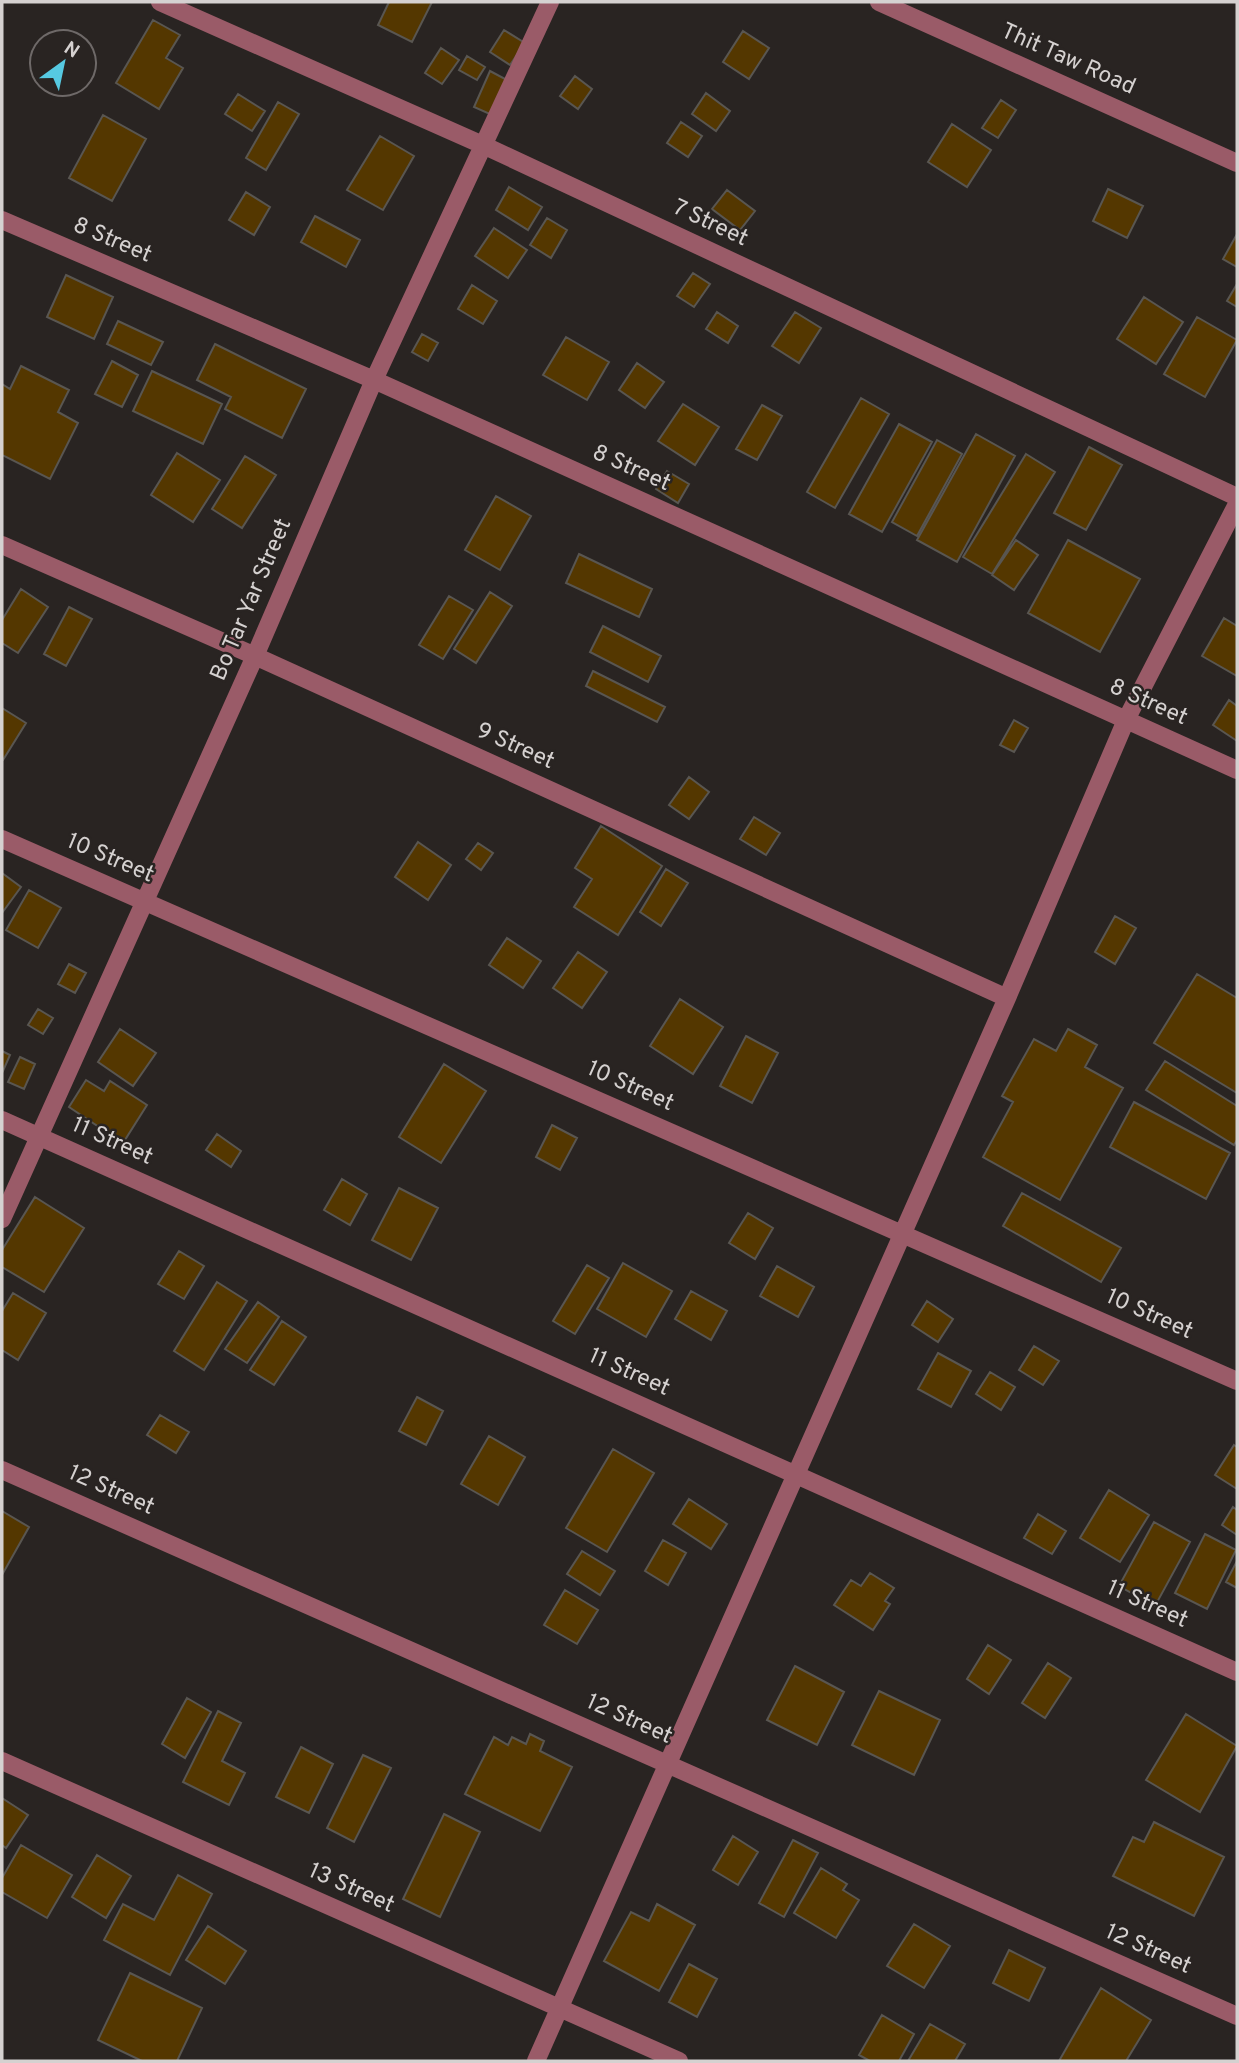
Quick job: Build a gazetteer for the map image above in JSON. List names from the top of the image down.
{
  "streets": {
    "street": [
      "Thit Taw Road",
      "7 Street",
      "8 Street",
      "Bo Tar Yar Street",
      "9 Street",
      "10 Street",
      "11 Street",
      "12 Street",
      "13 Street"
    ]
  },
  "crossings": [
    ["7 Street", "Bo Tar Yar Street"],
    ["8 Street", "Bo Tar Yar Street"],
    ["Bo Tar Yar Street", "9 Street"],
    ["Bo Tar Yar Street", "10 Street"],
    ["Bo Tar Yar Street", "11 Street"]
  ],
  "north": "top right"
}
